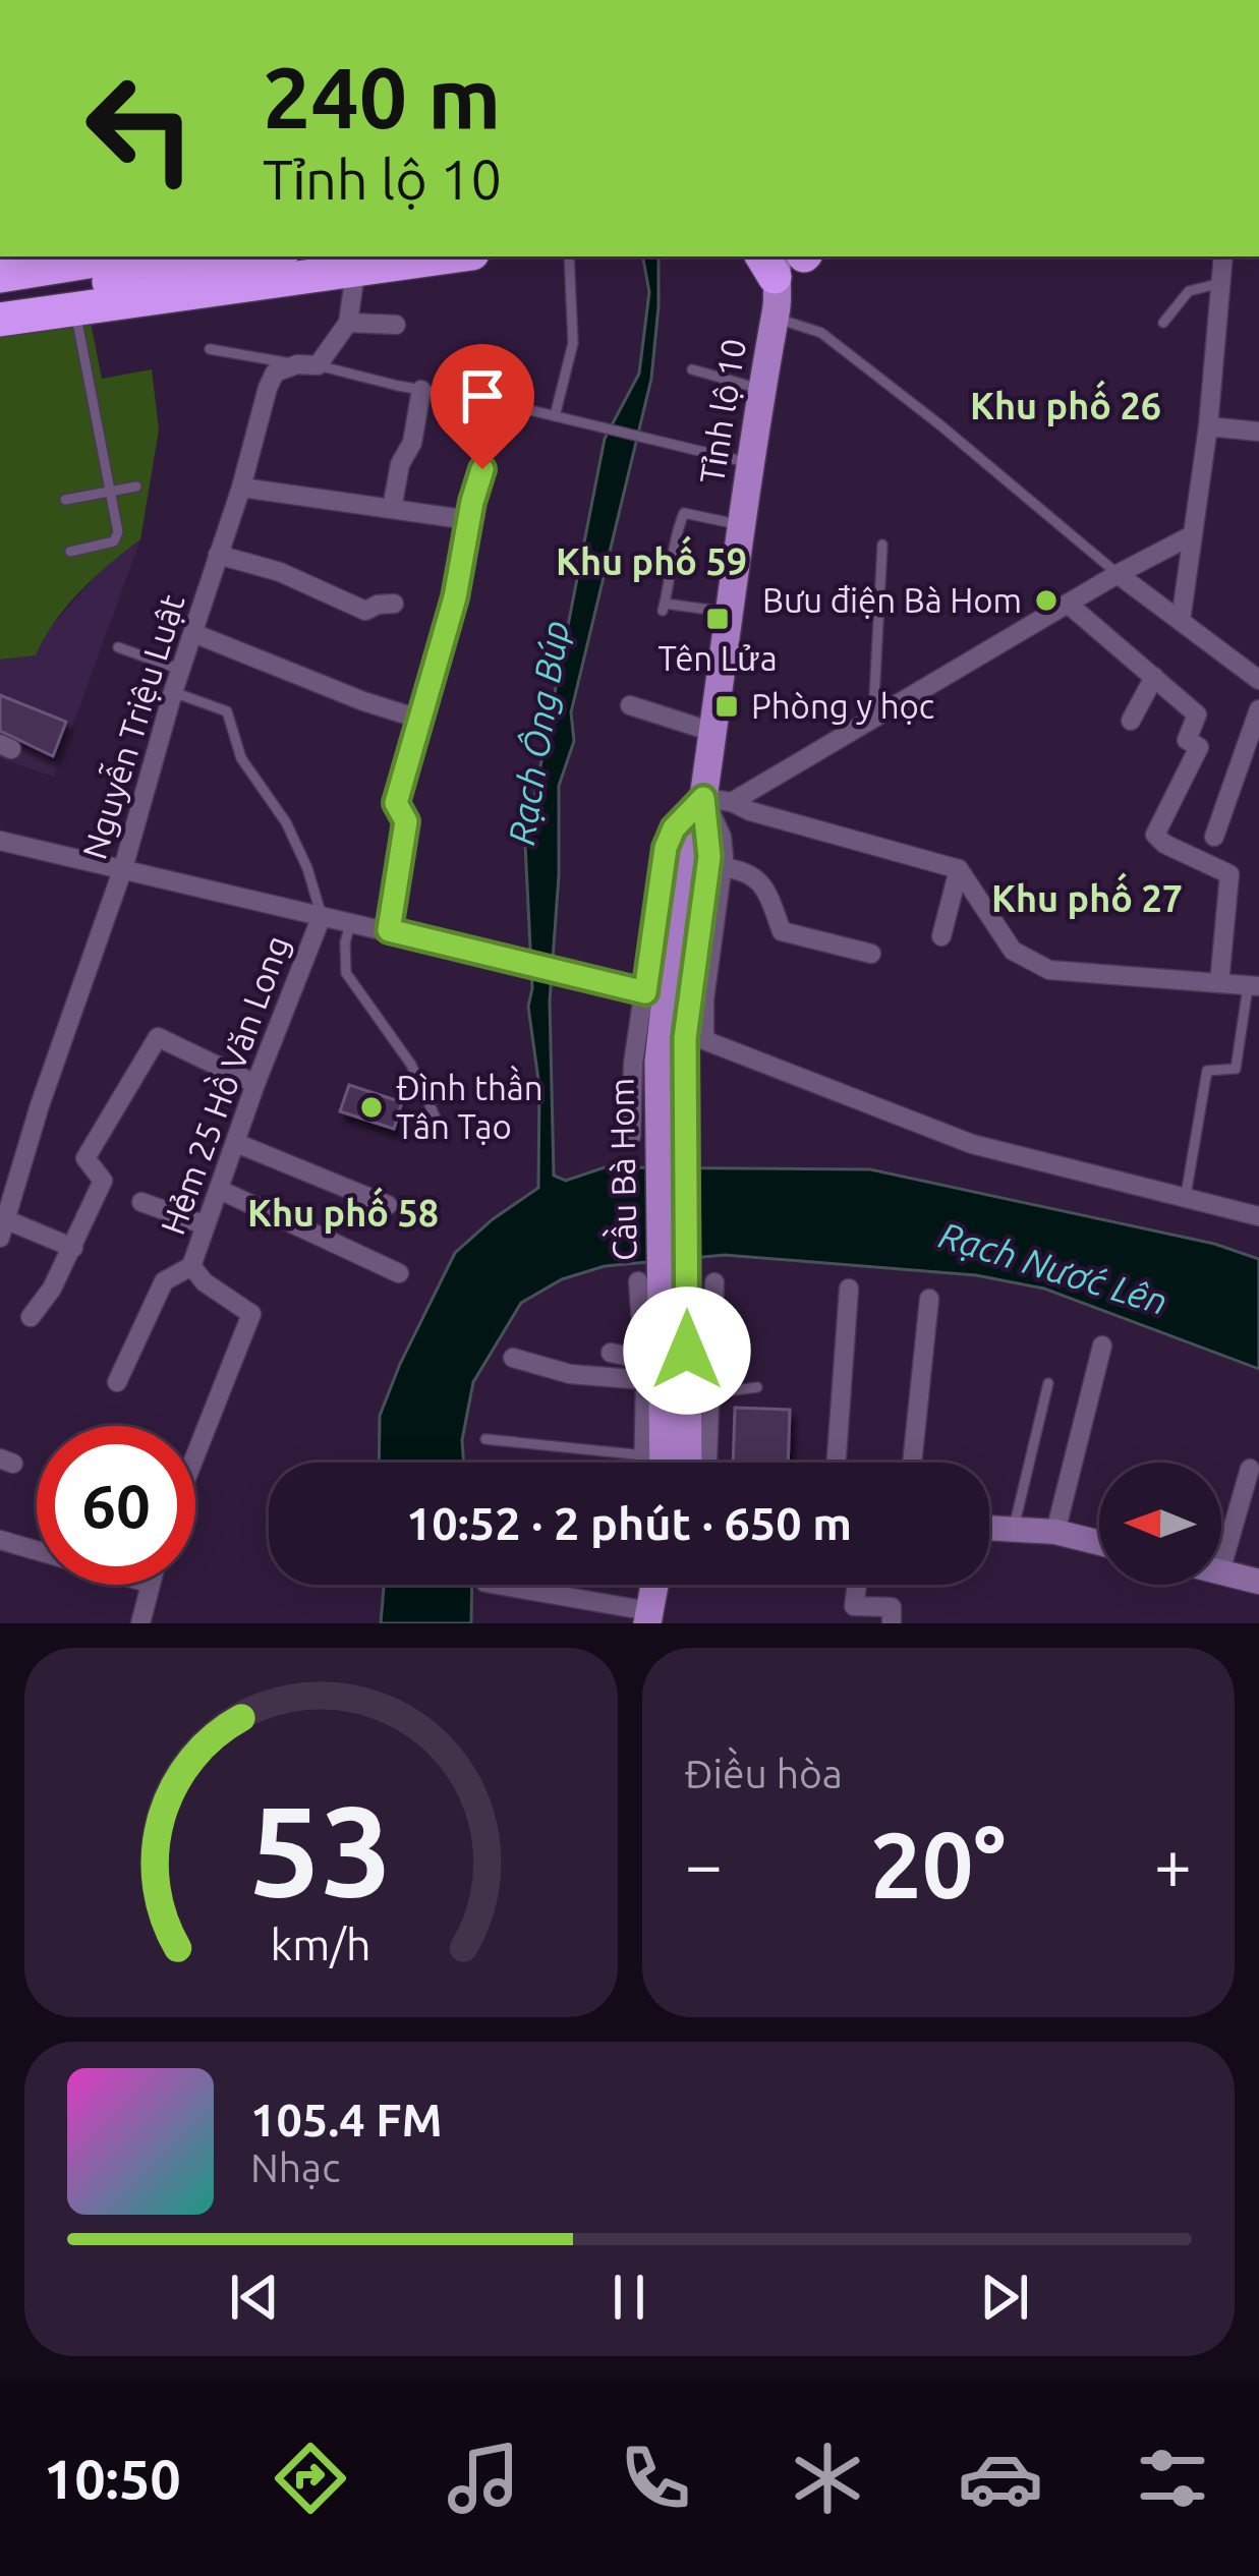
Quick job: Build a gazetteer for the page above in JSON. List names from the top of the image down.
{
  "streets": {
    "main road": ["Tỉnh lộ 10", "Cầu Bà Hom"],
    "street": ["Nguyễn Triệu Luật", "Hẻm 25 Hồ Văn Long"]
  },
  "crossings": [
    ["Tỉnh lộ 10", "Cầu Bà Hom"]
  ],
  "districts": [
    "Khu phố 26",
    "Khu phố 59",
    "Khu phố 27",
    "Khu phố 58"
  ],
  "water": ["Rạch Ông Búp", "Rạch Nước Lên"],
  "places": {
    "other": ["Bưu điện Bà Hom", "Đình thần Tân Tạo"],
    "transit": ["Tên Lửa", "Phòng y học"]
  },
  "north": "left",
  "page": {
    "turn": ["240 m", "Tỉnh lộ 10"],
    "limit": "60",
    "trip": "10:52 · 2 phút · 650 m",
    "tile": "Điều hòa",
    "heat": ["−", "20°", "+"],
    "song": ["105.4 FM", "Nhạc"],
    "tabs": "10:50",
    "gauge": ["53", "km/h"]
  }
}
